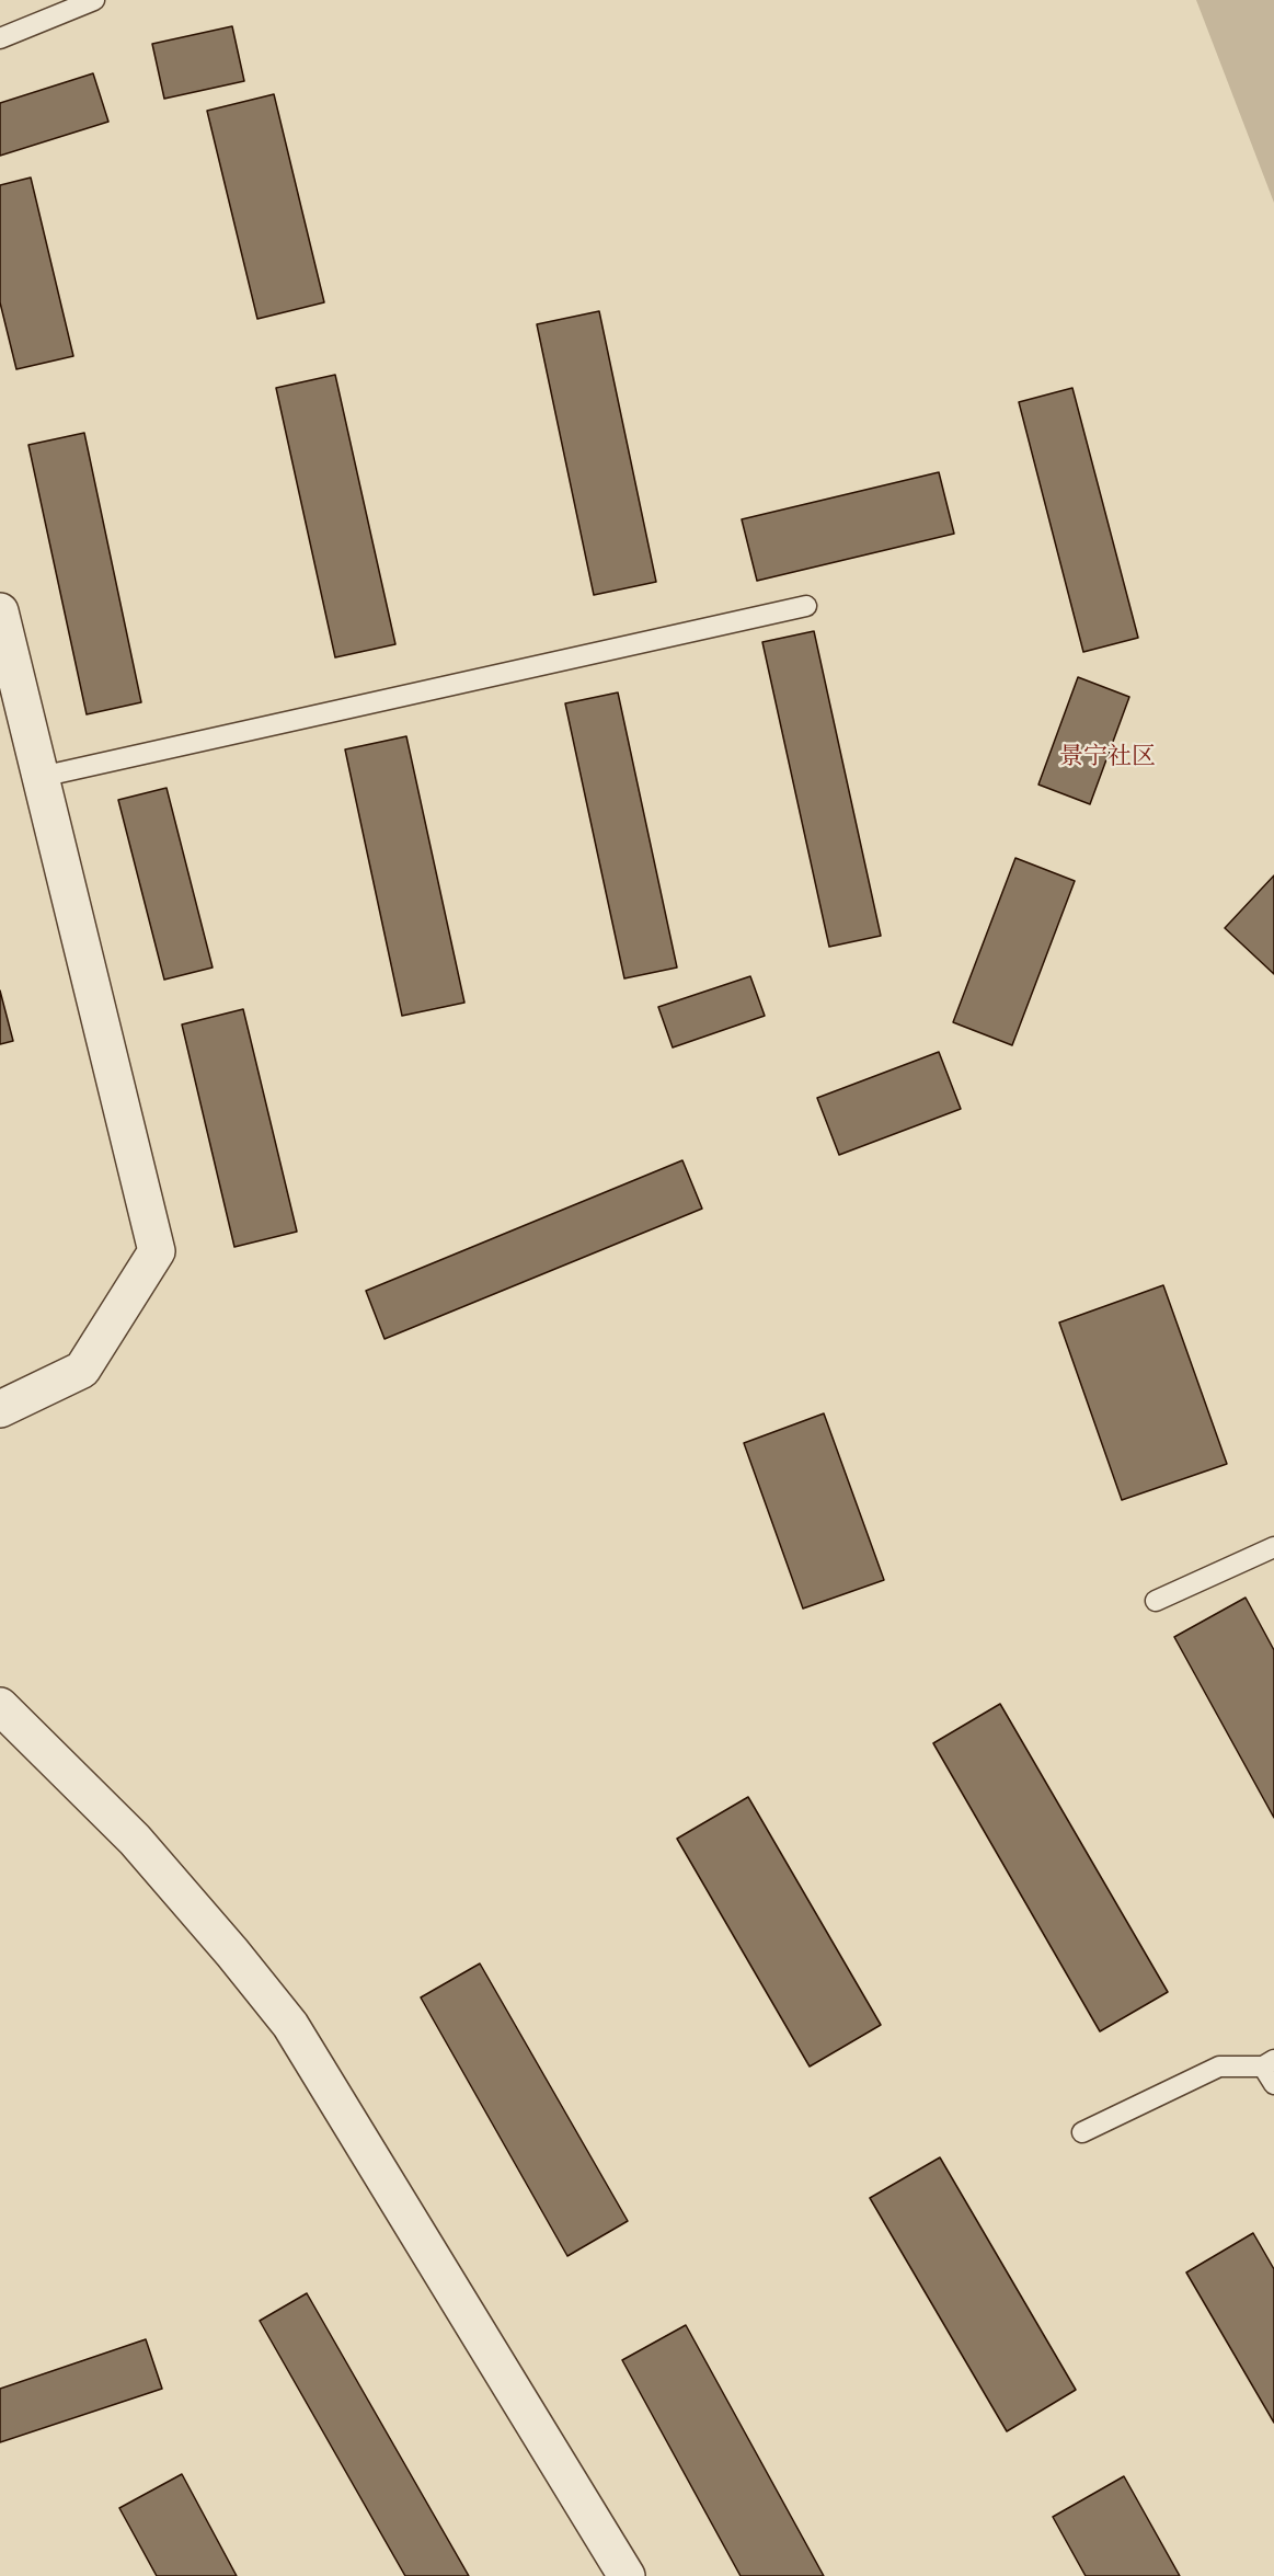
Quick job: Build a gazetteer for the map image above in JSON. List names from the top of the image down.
{
  "districts": ["景宁社区"]
}
